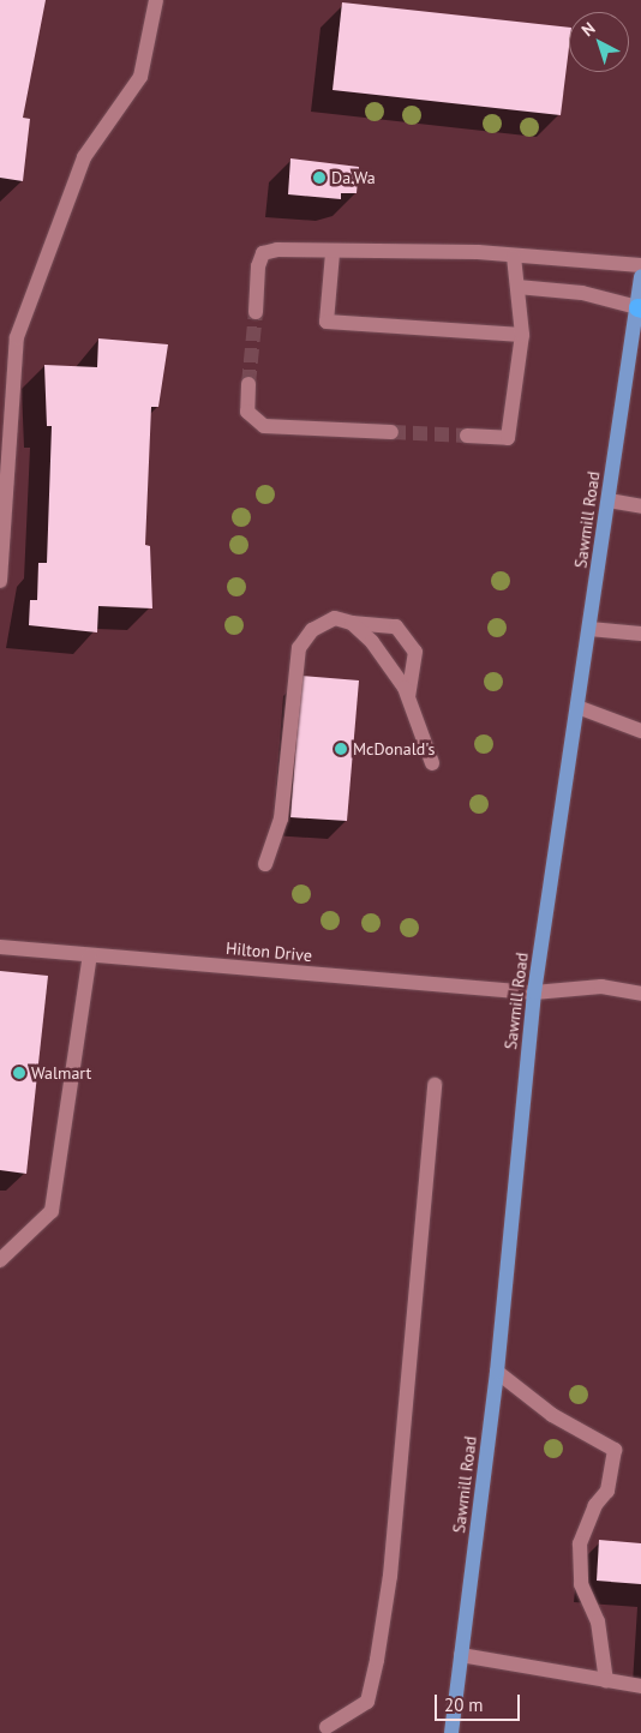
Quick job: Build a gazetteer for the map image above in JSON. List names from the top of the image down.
{
  "streets": {
    "main road": ["Sawmill Road"],
    "street": ["Hilton Drive"]
  },
  "crossings": [
    ["Sawmill Road", "Hilton Drive"]
  ],
  "places": ["Da.Wa", "McDonald's", "Walmart"],
  "scale_bar": "20 m",
  "north": "top left"
}
